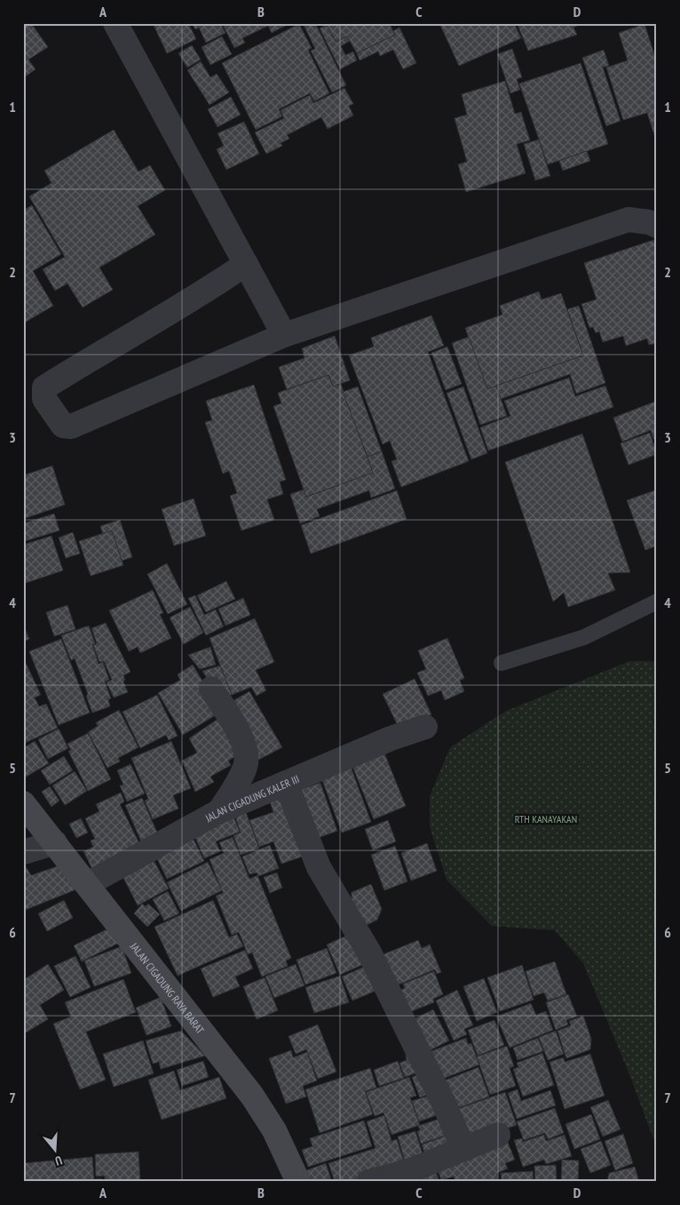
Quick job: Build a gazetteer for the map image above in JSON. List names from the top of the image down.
{
  "streets": {
    "street": ["JALAN CIGADUNG KALER III", "JALAN CIGADUNG RAYA BARAT"]
  },
  "crossings": [
    ["JALAN CIGADUNG KALER III", "JALAN CIGADUNG RAYA BARAT"]
  ],
  "parks": ["RTH KANAYAKAN"],
  "north": "bottom",
  "grid": {
    "columns": [
      "A",
      "B",
      "C",
      "D"
    ],
    "rows": [
      "1",
      "2",
      "3",
      "4",
      "5",
      "6",
      "7"
    ]
  }
}
